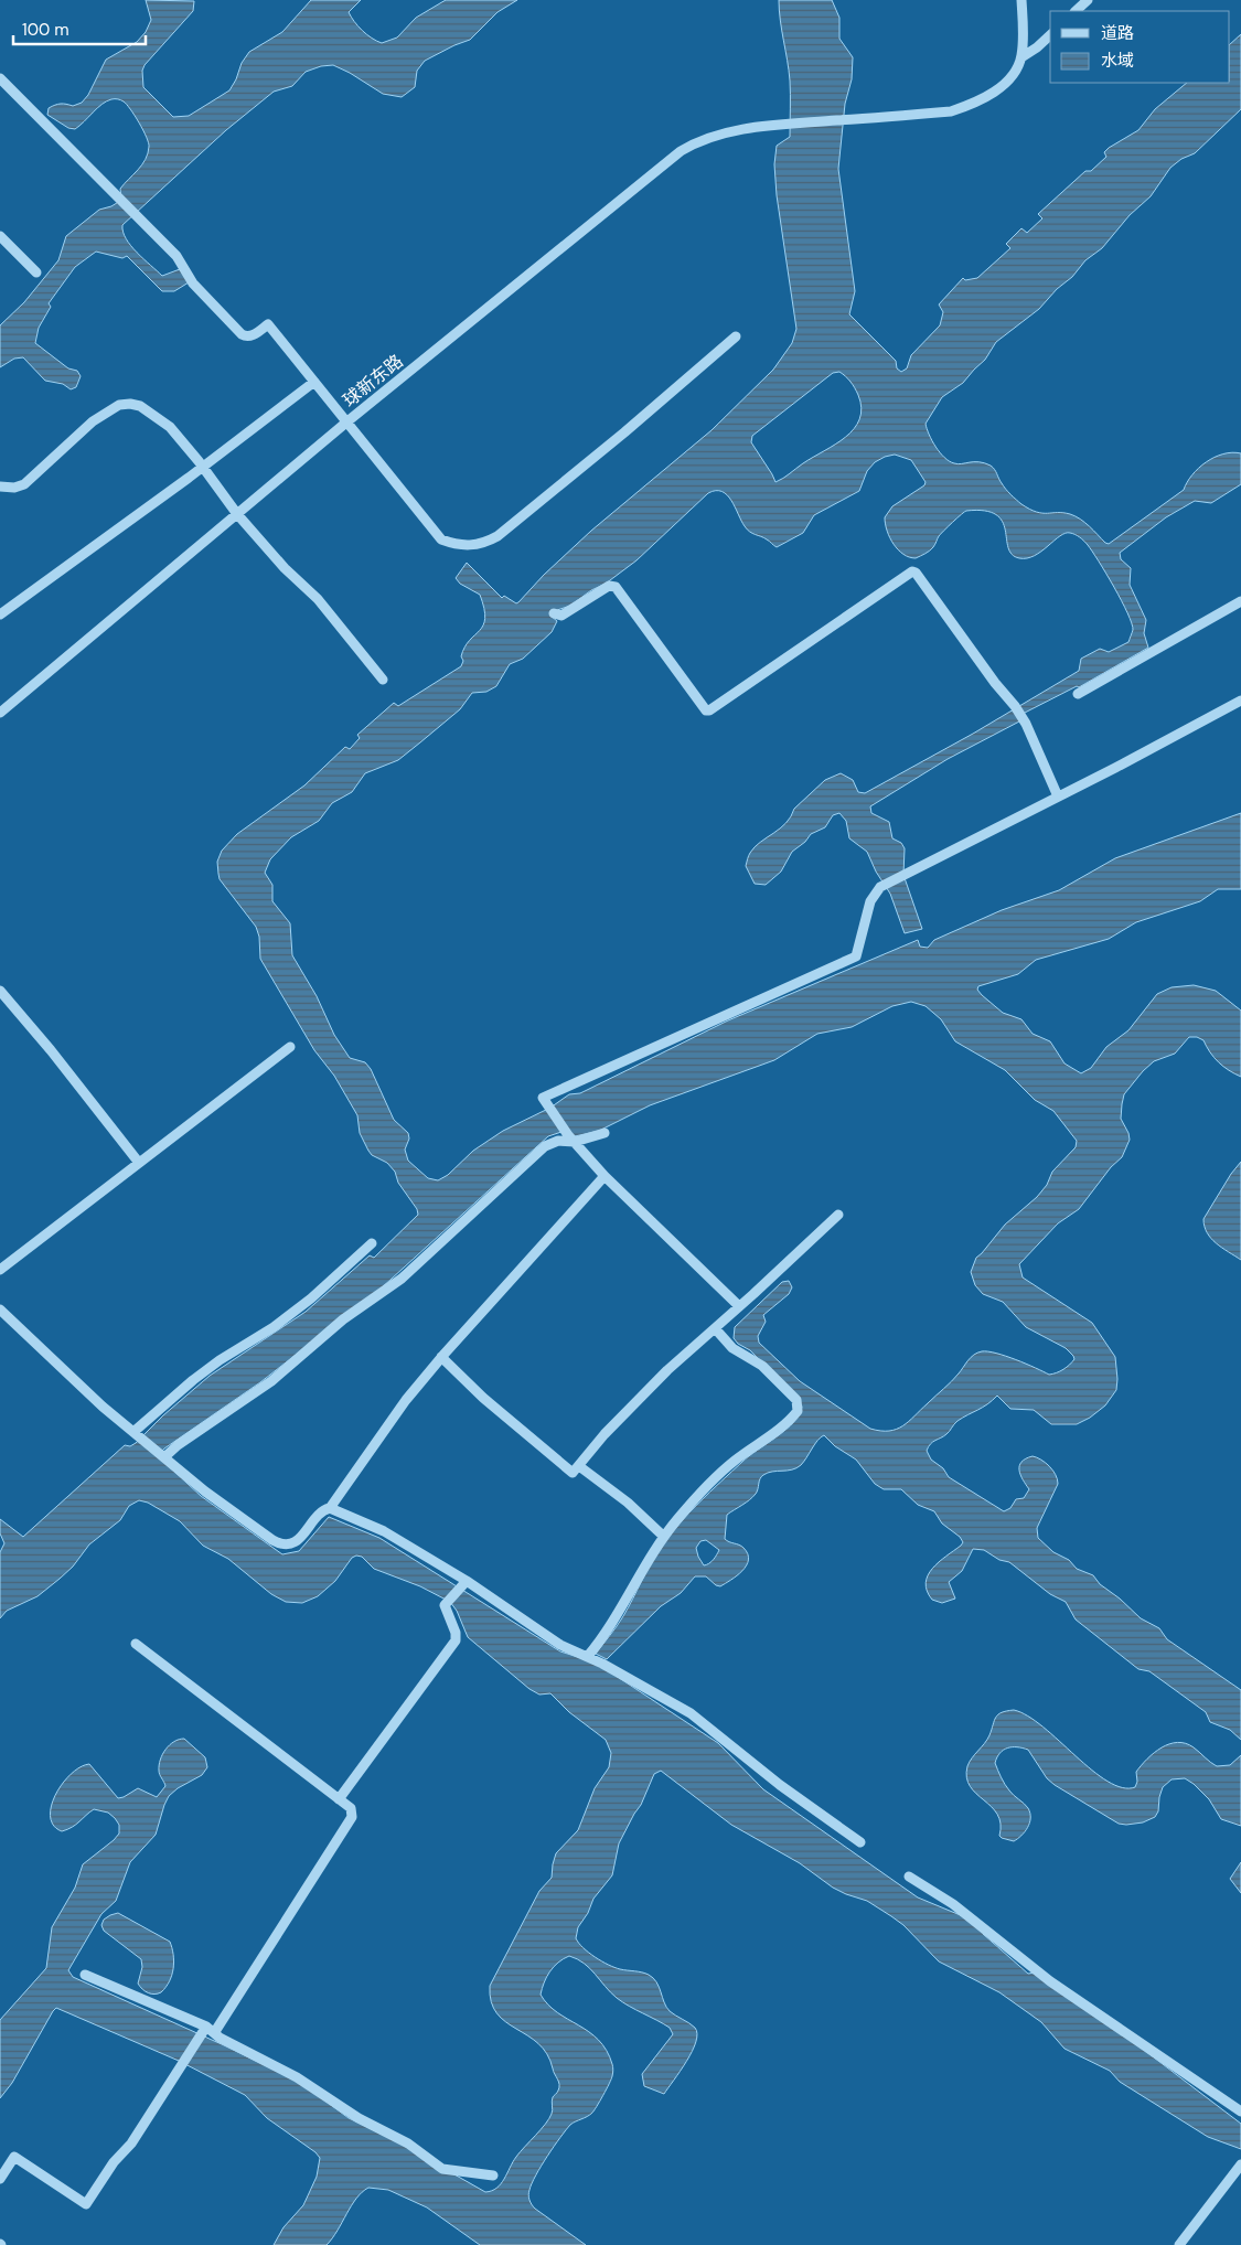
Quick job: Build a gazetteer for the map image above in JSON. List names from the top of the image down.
{
  "streets": {
    "street": ["球新东路"]
  },
  "legend": ["道路", "水域"],
  "scale_bar": "100 m"
}
